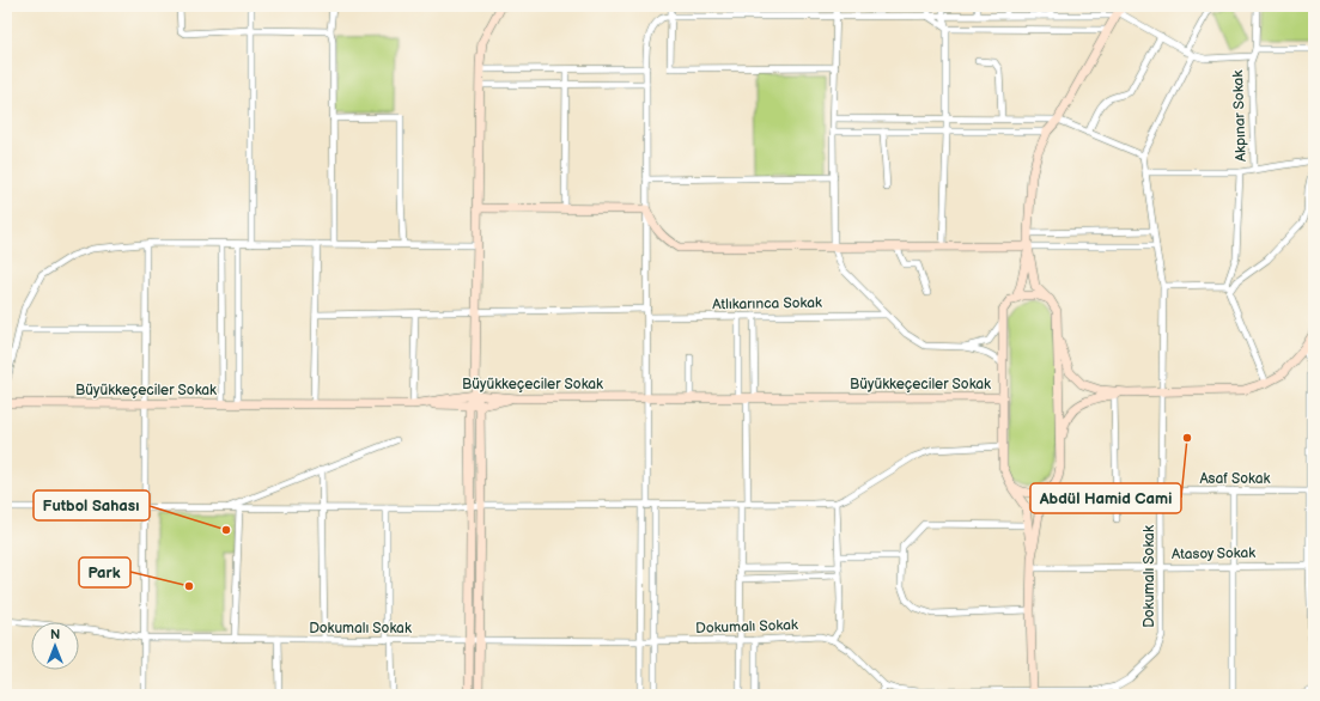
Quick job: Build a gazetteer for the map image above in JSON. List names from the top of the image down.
{
  "streets": {
    "street": [
      "Akpınar Sokak",
      "Atlıkarınca Sokak",
      "Büyükkeçeciler Sokak",
      "Asaf Sokak",
      "Atasoy Sokak",
      "Dokumalı Sokak"
    ]
  },
  "crossings": [
    ["Asaf Sokak", "Dokumalı Sokak"],
    ["Atasoy Sokak", "Dokumalı Sokak"]
  ],
  "places": ["Abdül Hamid Cami", "Futbol Sahası", "Park"],
  "north": "top"
}
